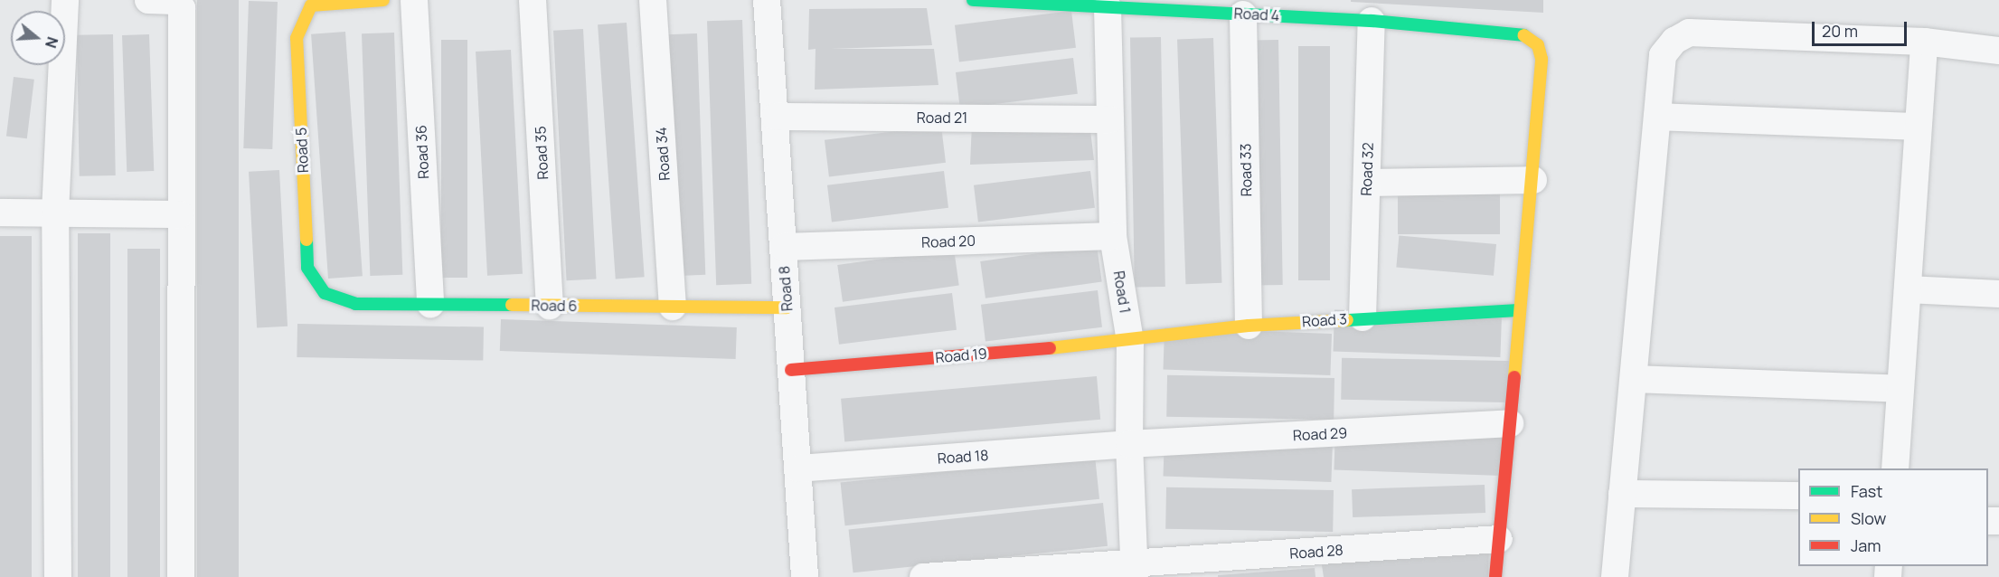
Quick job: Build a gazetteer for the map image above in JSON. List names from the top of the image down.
{
  "streets": {
    "street": [
      "Road 4",
      "Road 21",
      "Road 5",
      "Road 36",
      "Road 35",
      "Road 34",
      "Road 32",
      "Road 33",
      "Road 20",
      "Road 8",
      "Road 1",
      "Road 6",
      "Road 3",
      "Road 19",
      "Road 29",
      "Road 18",
      "Road 28"
    ]
  },
  "crossings": [
    ["Road 4", "Road 32"],
    ["Road 4", "Road 33"],
    ["Road 4", "Road 1"],
    ["Road 21", "Road 8"],
    ["Road 21", "Road 1"],
    ["Road 5", "Road 6"],
    ["Road 36", "Road 6"],
    ["Road 35", "Road 6"],
    ["Road 34", "Road 6"],
    ["Road 32", "Road 3"],
    ["Road 33", "Road 3"],
    ["Road 20", "Road 8"],
    ["Road 20", "Road 1"],
    ["Road 8", "Road 6"],
    ["Road 8", "Road 19"],
    ["Road 8", "Road 18"],
    ["Road 1", "Road 3"],
    ["Road 1", "Road 19"],
    ["Road 1", "Road 29"],
    ["Road 1", "Road 18"],
    ["Road 1", "Road 28"],
    ["Road 3", "Road 19"],
    ["Road 29", "Road 18"]
  ],
  "legend": ["Fast", "Slow", "Jam"],
  "scale_bar": "20 m",
  "north": "right"
}
